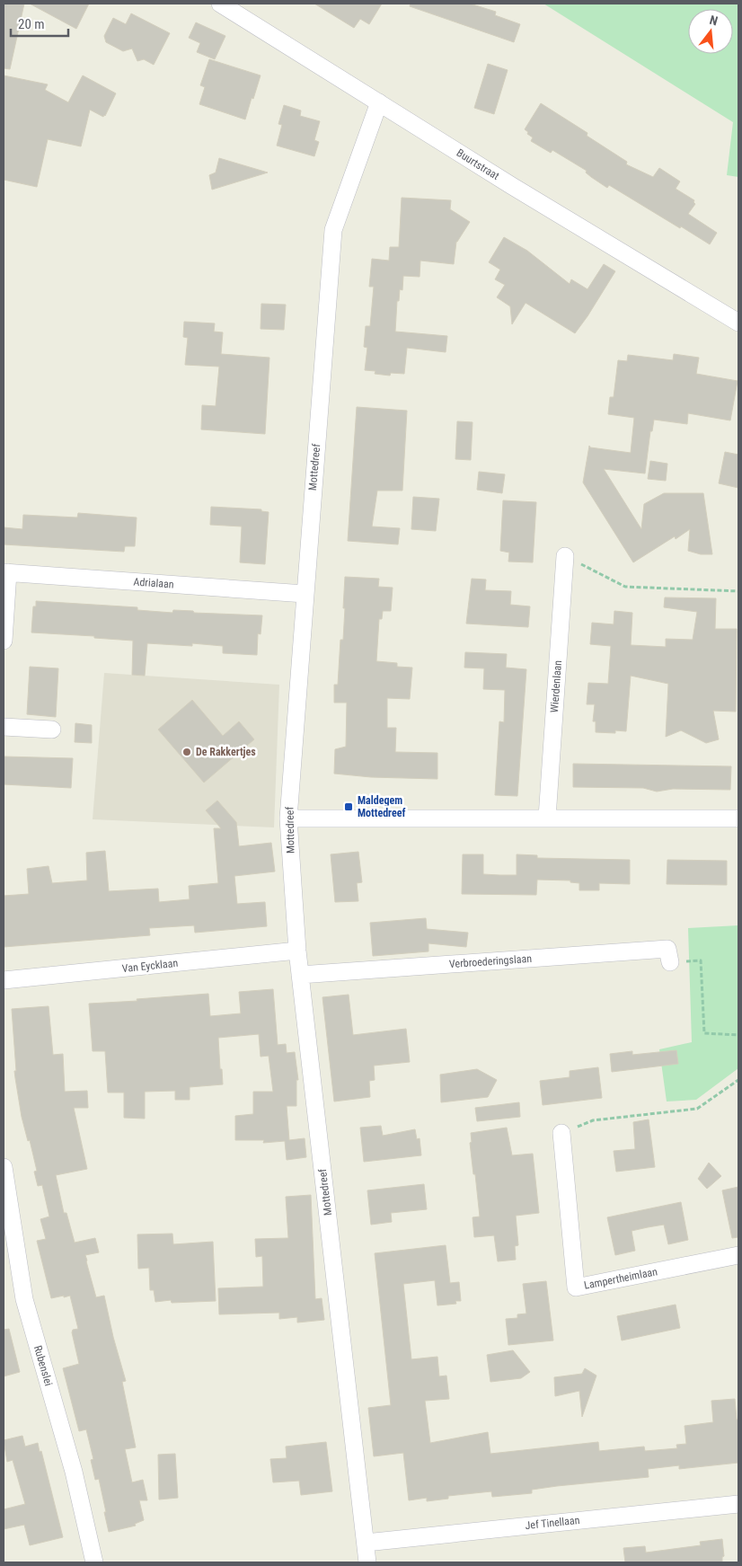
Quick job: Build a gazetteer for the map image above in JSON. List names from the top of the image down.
{
  "streets": {
    "street": [
      "Buurtstraat",
      "Mottedreef",
      "Adrialaan",
      "Wierdenlaan",
      "Verbroederingslaan",
      "Van Eycklaan",
      "Lampertheimlaan",
      "Rubenslei",
      "Jef Tinellaan"
    ]
  },
  "crossings": [
    ["Buurtstraat", "Mottedreef"],
    ["Mottedreef", "Adrialaan"],
    ["Mottedreef", "Verbroederingslaan"],
    ["Mottedreef", "Van Eycklaan"],
    ["Mottedreef", "Jef Tinellaan"]
  ],
  "places": {
    "other": ["De Rakkertjes"],
    "transit": ["Maldegem Mottedreef"]
  },
  "scale_bar": "20 m",
  "north": "top"
}
